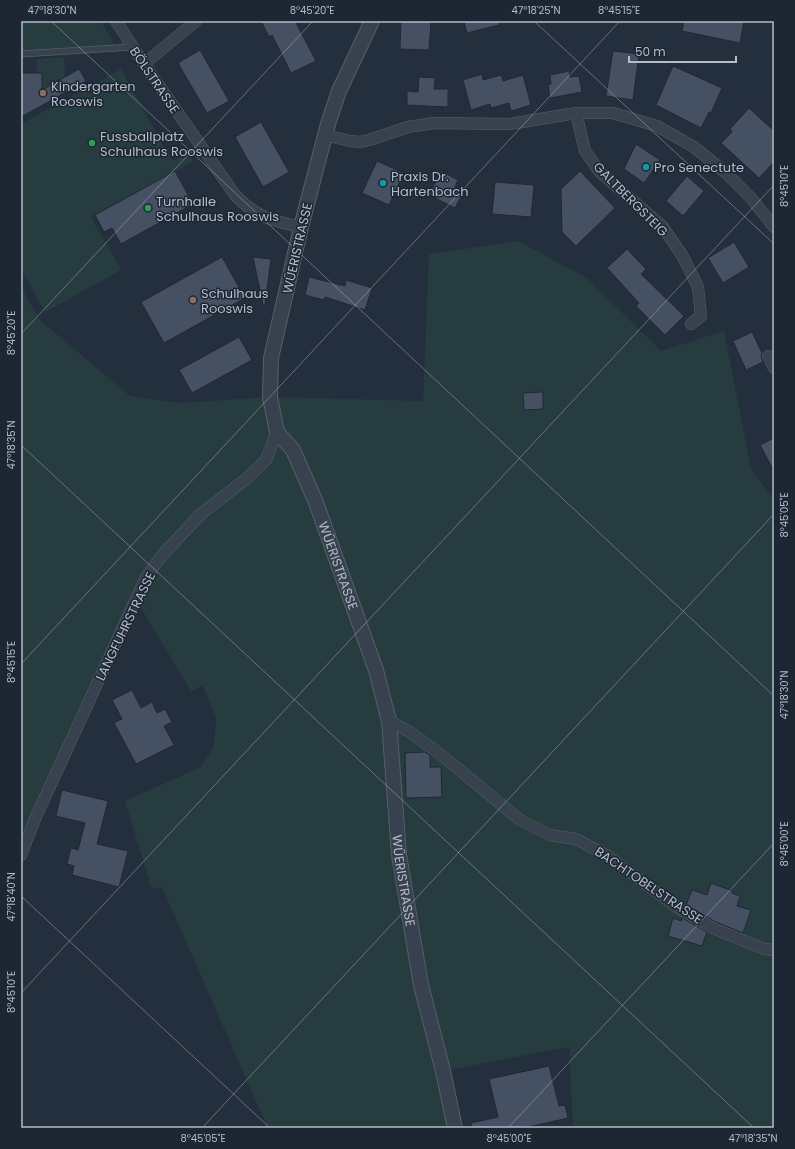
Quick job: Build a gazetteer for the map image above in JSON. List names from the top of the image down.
{
  "streets": {
    "street": [
      "BÖLSTRASSE",
      "GALTBERGSTEIG",
      "WÜERISTRASSE",
      "LANGFUHRSTRASSE",
      "BACHTOBELSTRASSE"
    ]
  },
  "crossings": [
    ["BÖLSTRASSE", "WÜERISTRASSE"],
    ["WÜERISTRASSE", "LANGFUHRSTRASSE"],
    ["WÜERISTRASSE", "BACHTOBELSTRASSE"]
  ],
  "places": [
    "Kindergarten Rooswis",
    "Fussballplatz Schulhaus Rooswis",
    "Pro Senectute",
    "Praxis Dr. Hartenbach",
    "Turnhalle Schulhaus Rooswis",
    "Schulhaus Rooswis"
  ],
  "scale_bar": "50 m",
  "coordinates": [
    "47°18'30\"N",
    "8°45'20\"E",
    "47°18'25\"N",
    "8°45'15\"E",
    "8°45'10\"E",
    "47°18'35\"N",
    "8°45'05\"E",
    "8°45'00\"E",
    "47°18'40\"N"
  ]
}
